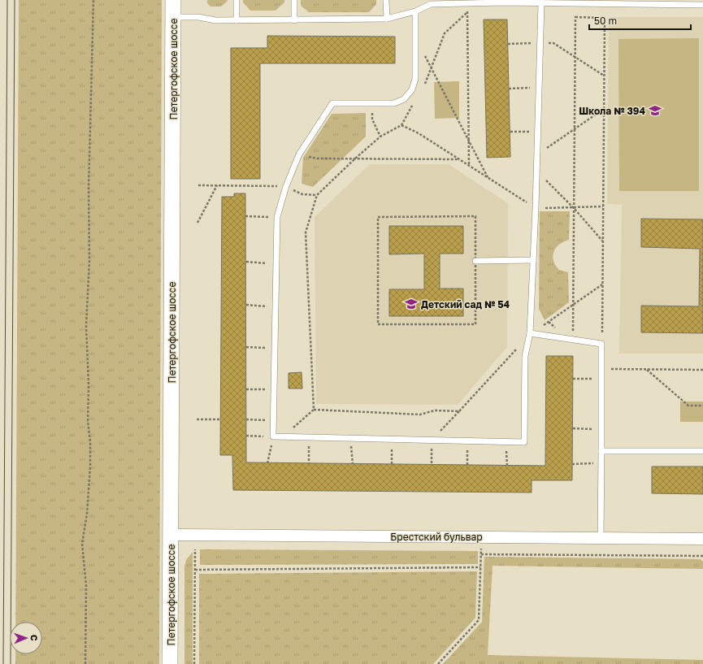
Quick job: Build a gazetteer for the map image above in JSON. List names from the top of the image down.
{
  "streets": {
    "street": ["Петергофское шоссе", "Брестский бульвар"]
  },
  "crossings": [
    ["Петергофское шоссе", "Брестский бульвар"]
  ],
  "places": {
    "school or university": ["Школа № 394", "Детский сад № 54"]
  },
  "scale_bar": "50 m",
  "north": "right"
}
